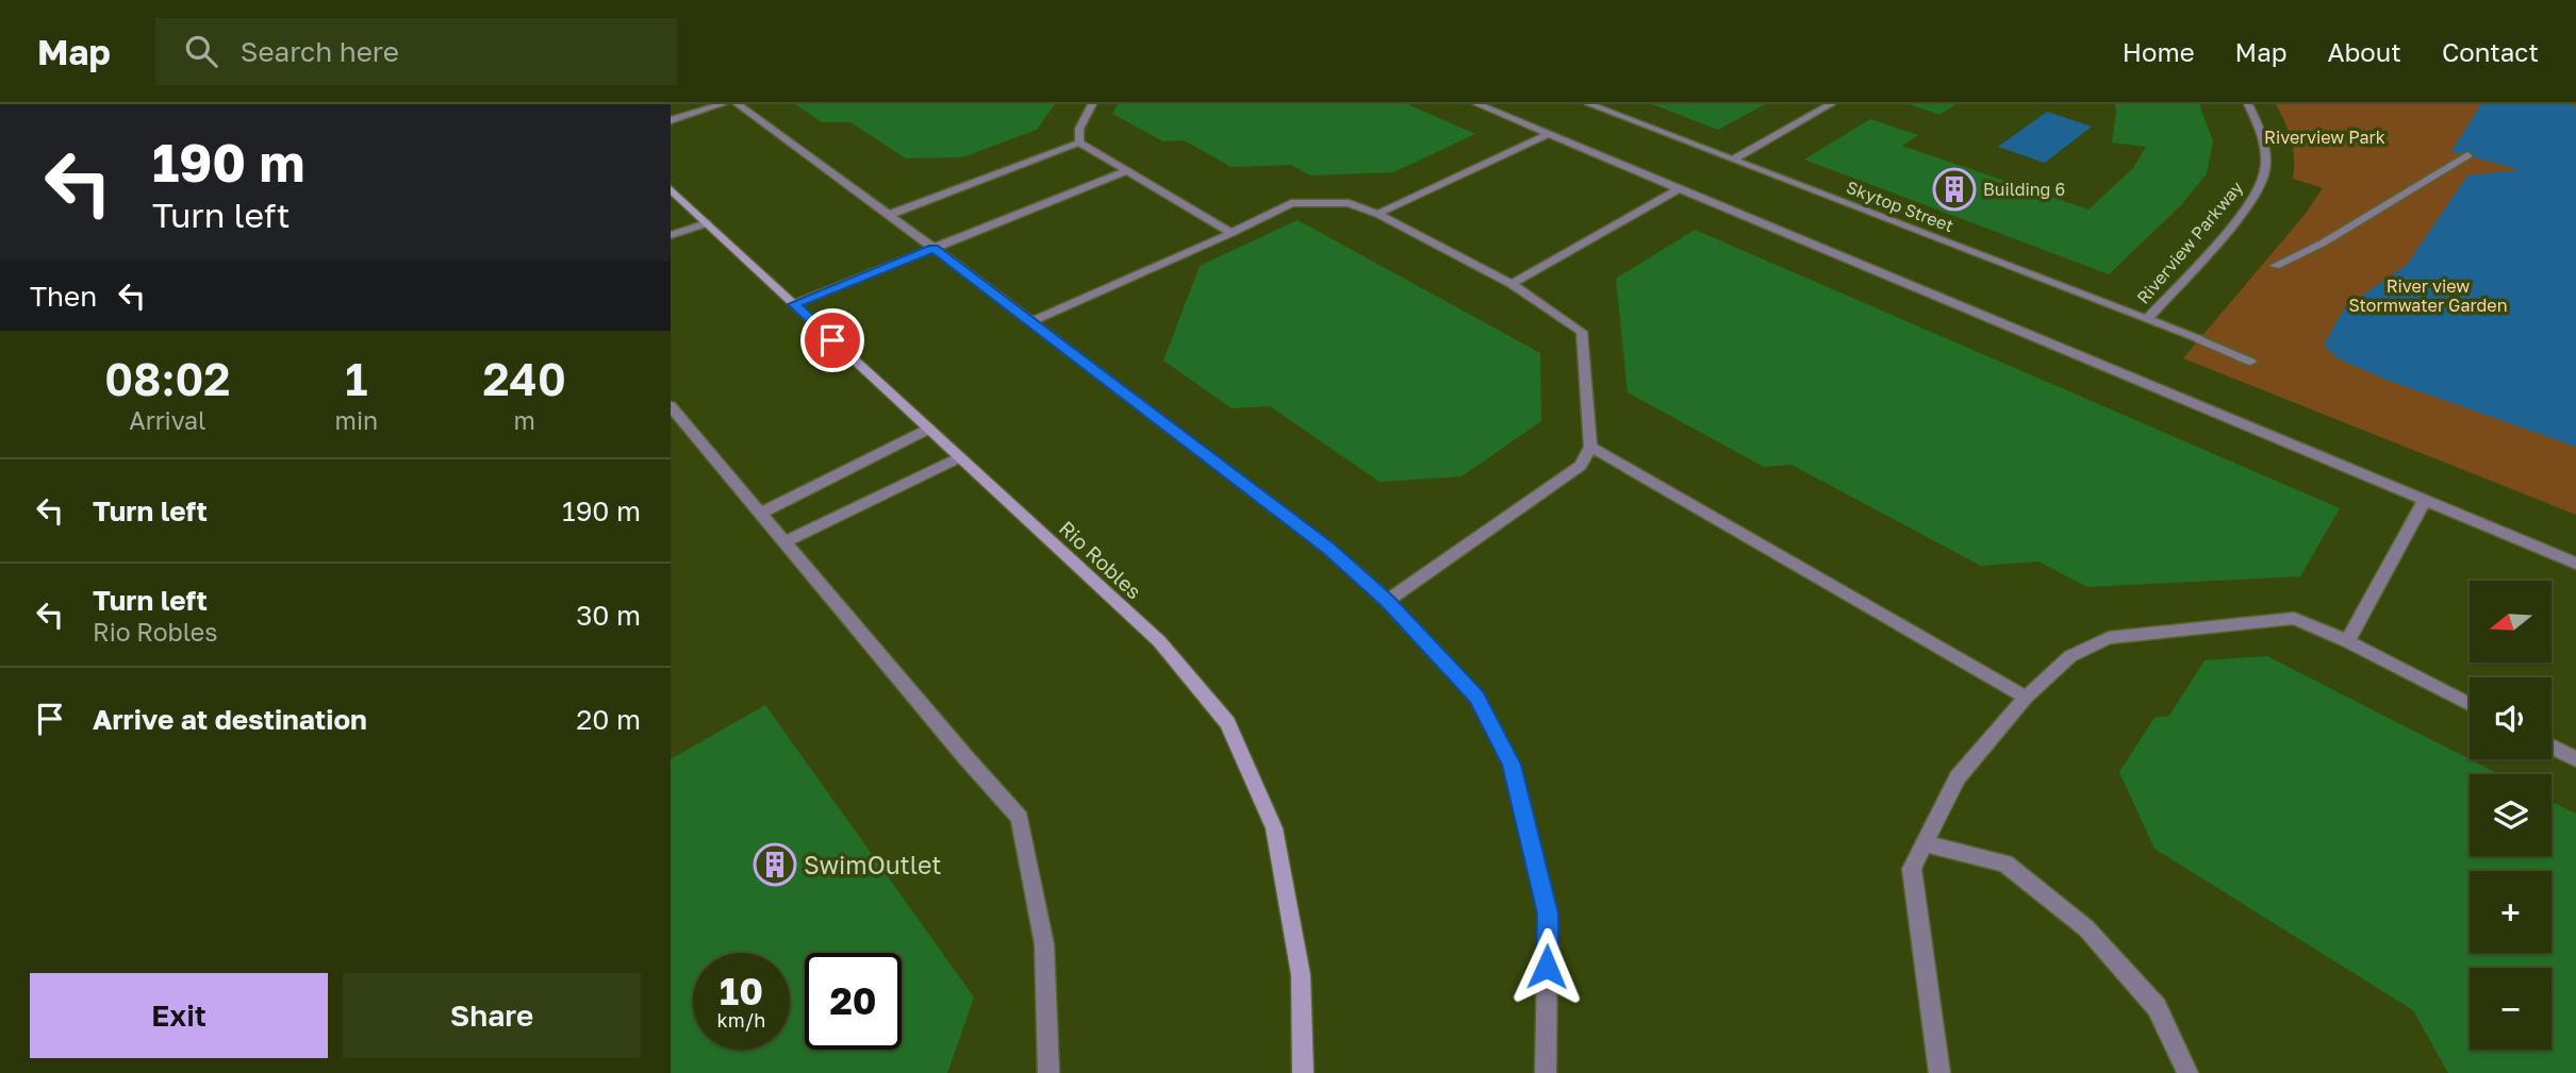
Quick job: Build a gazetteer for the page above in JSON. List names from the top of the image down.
{
  "streets": {
    "street": ["Skytop Street", "Riverview Parkway", "Rio Robles"]
  },
  "crossings": [
    ["Skytop Street", "Riverview Parkway"]
  ],
  "parks": ["Riverview Park", "River view Stormwater Garden"],
  "places": {
    "building": ["Building 6", "SwimOutlet"]
  },
  "north": "left",
  "page": {
    "header": "Map",
    "search": "Search here",
    "nav": [
      "Home",
      "Map",
      "About",
      "Contact"
    ],
    "turn": ["190 m", "Turn left"],
    "then": "Then",
    "eta": [
      "08:02",
      "Arrival",
      "1",
      "min",
      "240",
      "m"
    ],
    "list": [
      {
        "name": "Turn left",
        "value": "190 m"
      },
      {
        "name": "Turn left",
        "note": "Rio Robles",
        "value": "30 m"
      },
      {
        "name": "Arrive at destination",
        "value": "20 m"
      }
    ],
    "map_buttons": ["+", "−"],
    "speed": "10 km/h",
    "limit": "20",
    "buttons": ["Exit", "Share"]
  }
}
